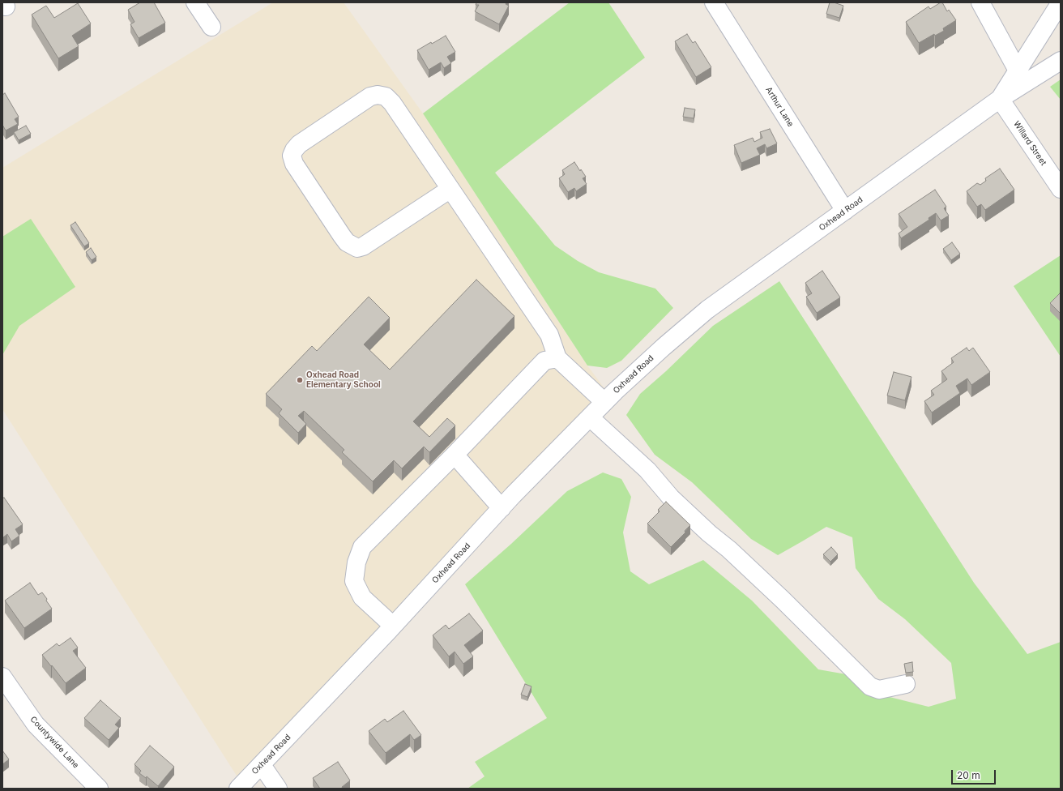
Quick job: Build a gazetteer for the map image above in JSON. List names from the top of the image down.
{
  "streets": {
    "street": [
      "Arthur Lane",
      "Willard Street",
      "Oxhead Road",
      "Countywide Lane"
    ]
  },
  "crossings": [
    ["Arthur Lane", "Oxhead Road"],
    ["Willard Street", "Oxhead Road"]
  ],
  "places": ["Oxhead Road Elementary School"],
  "scale_bar": "20 m"
}
